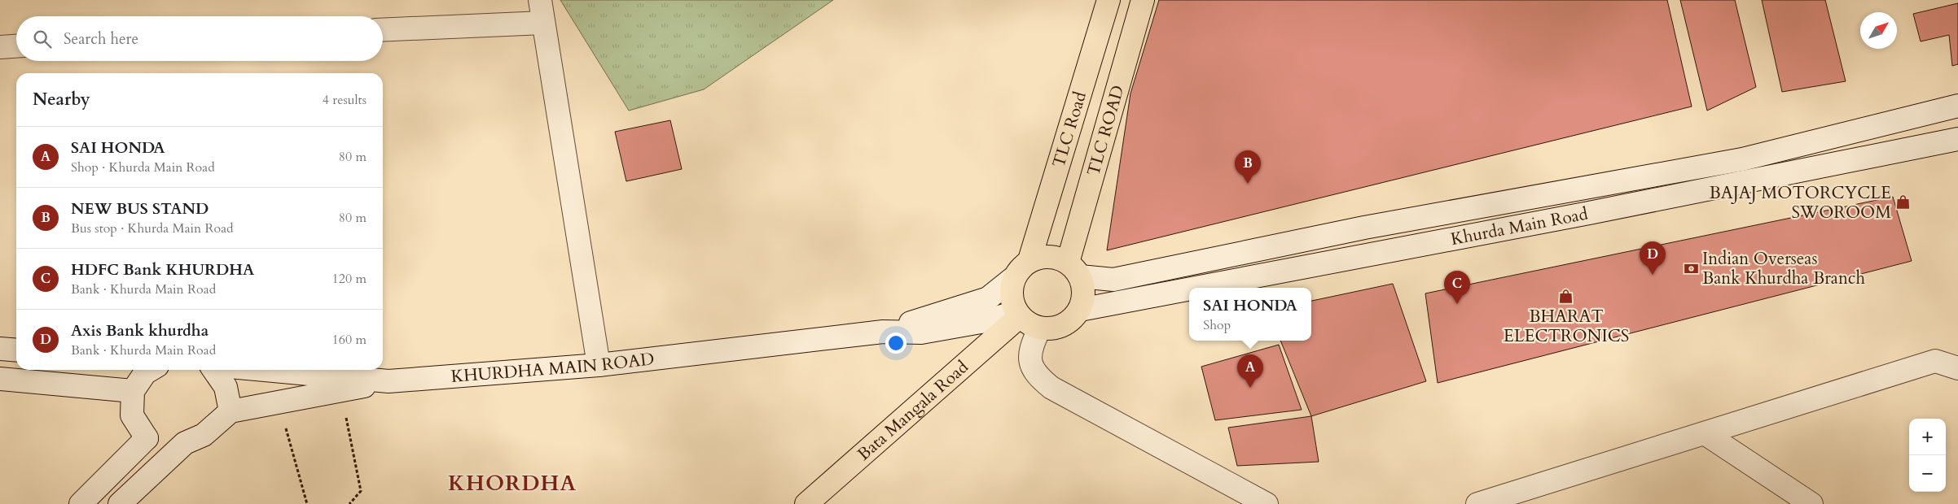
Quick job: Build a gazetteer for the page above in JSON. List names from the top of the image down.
{
  "streets": {
    "main road": [
      "TLC Road",
      "TLC ROAD",
      "Khurda Main Road",
      "KHURDHA MAIN ROAD",
      "Bata Mangala Road"
    ]
  },
  "crossings": [
    ["TLC Road", "TLC ROAD"],
    ["TLC Road", "Khurda Main Road"],
    ["TLC Road", "Bata Mangala Road"],
    ["TLC ROAD", "Khurda Main Road"],
    ["TLC ROAD", "Bata Mangala Road"],
    ["Khurda Main Road", "Bata Mangala Road"]
  ],
  "districts": ["KHORDHA"],
  "places": {
    "shop": ["BAJAJ MOTORCYCLE SWOROOM", "BHARAT ELECTRONICS"],
    "bank": ["Indian Overseas Bank Khurdha Branch"]
  },
  "north": "top right",
  "page": {
    "search": "Search here",
    "heading": ["Nearby", "4 results"],
    "list": [
      {
        "mark": "A",
        "name": "SAI HONDA",
        "note": "Shop · Khurda Main Road",
        "value": "80 m"
      },
      {
        "mark": "B",
        "name": "NEW BUS STAND",
        "note": "Bus stop · Khurda Main Road",
        "value": "80 m"
      },
      {
        "mark": "C",
        "name": "HDFC Bank KHURDHA",
        "note": "Bank · Khurda Main Road",
        "value": "120 m"
      },
      {
        "mark": "D",
        "name": "Axis Bank khurdha",
        "note": "Bank · Khurda Main Road",
        "value": "160 m"
      }
    ],
    "pins": [
      "B",
      "D",
      "C",
      "A"
    ],
    "popup": ["SAI HONDA", "Shop"],
    "map_buttons": ["+", "−"]
  }
}
